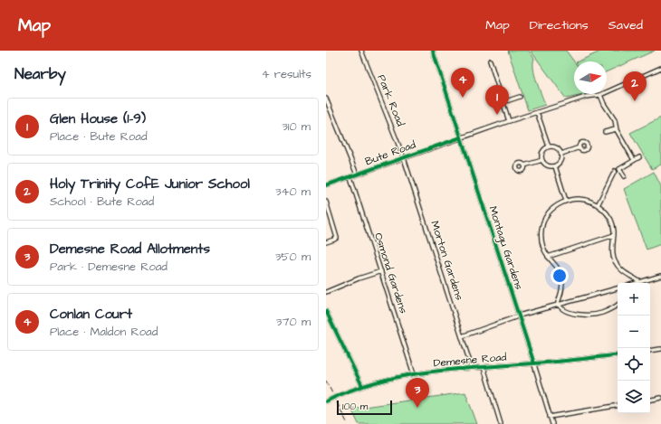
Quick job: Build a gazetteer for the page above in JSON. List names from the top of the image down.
{
  "streets": {
    "street": [
      "Park Road",
      "Bute Road",
      "Montagu Gardens",
      "Morton Gardens",
      "Osmond Gardens",
      "Demesne Road"
    ]
  },
  "crossings": [
    ["Park Road", "Bute Road"],
    ["Park Road", "Morton Gardens"],
    ["Bute Road", "Montagu Gardens"],
    ["Bute Road", "Morton Gardens"],
    ["Bute Road", "Osmond Gardens"],
    ["Montagu Gardens", "Demesne Road"],
    ["Morton Gardens", "Demesne Road"],
    ["Osmond Gardens", "Demesne Road"]
  ],
  "scale_bar": "100 m",
  "north": "right",
  "page": {
    "header": "Map",
    "nav": ["Map", "Directions", "Saved"],
    "heading": ["Nearby", "4 results"],
    "pins": [
      "4",
      "2",
      "1",
      "3"
    ],
    "list": [
      {
        "mark": "1",
        "name": "Glen House (1-9)",
        "note": "Place · Bute Road",
        "value": "310 m"
      },
      {
        "mark": "2",
        "name": "Holy Trinity CofE Junior School",
        "note": "School · Bute Road",
        "value": "340 m"
      },
      {
        "mark": "3",
        "name": "Demesne Road Allotments",
        "note": "Park · Demesne Road",
        "value": "350 m"
      },
      {
        "mark": "4",
        "name": "Conlan Court",
        "note": "Place · Maldon Road",
        "value": "370 m"
      }
    ],
    "map_buttons": ["+", "−"],
    "scale": "100 m"
  }
}
